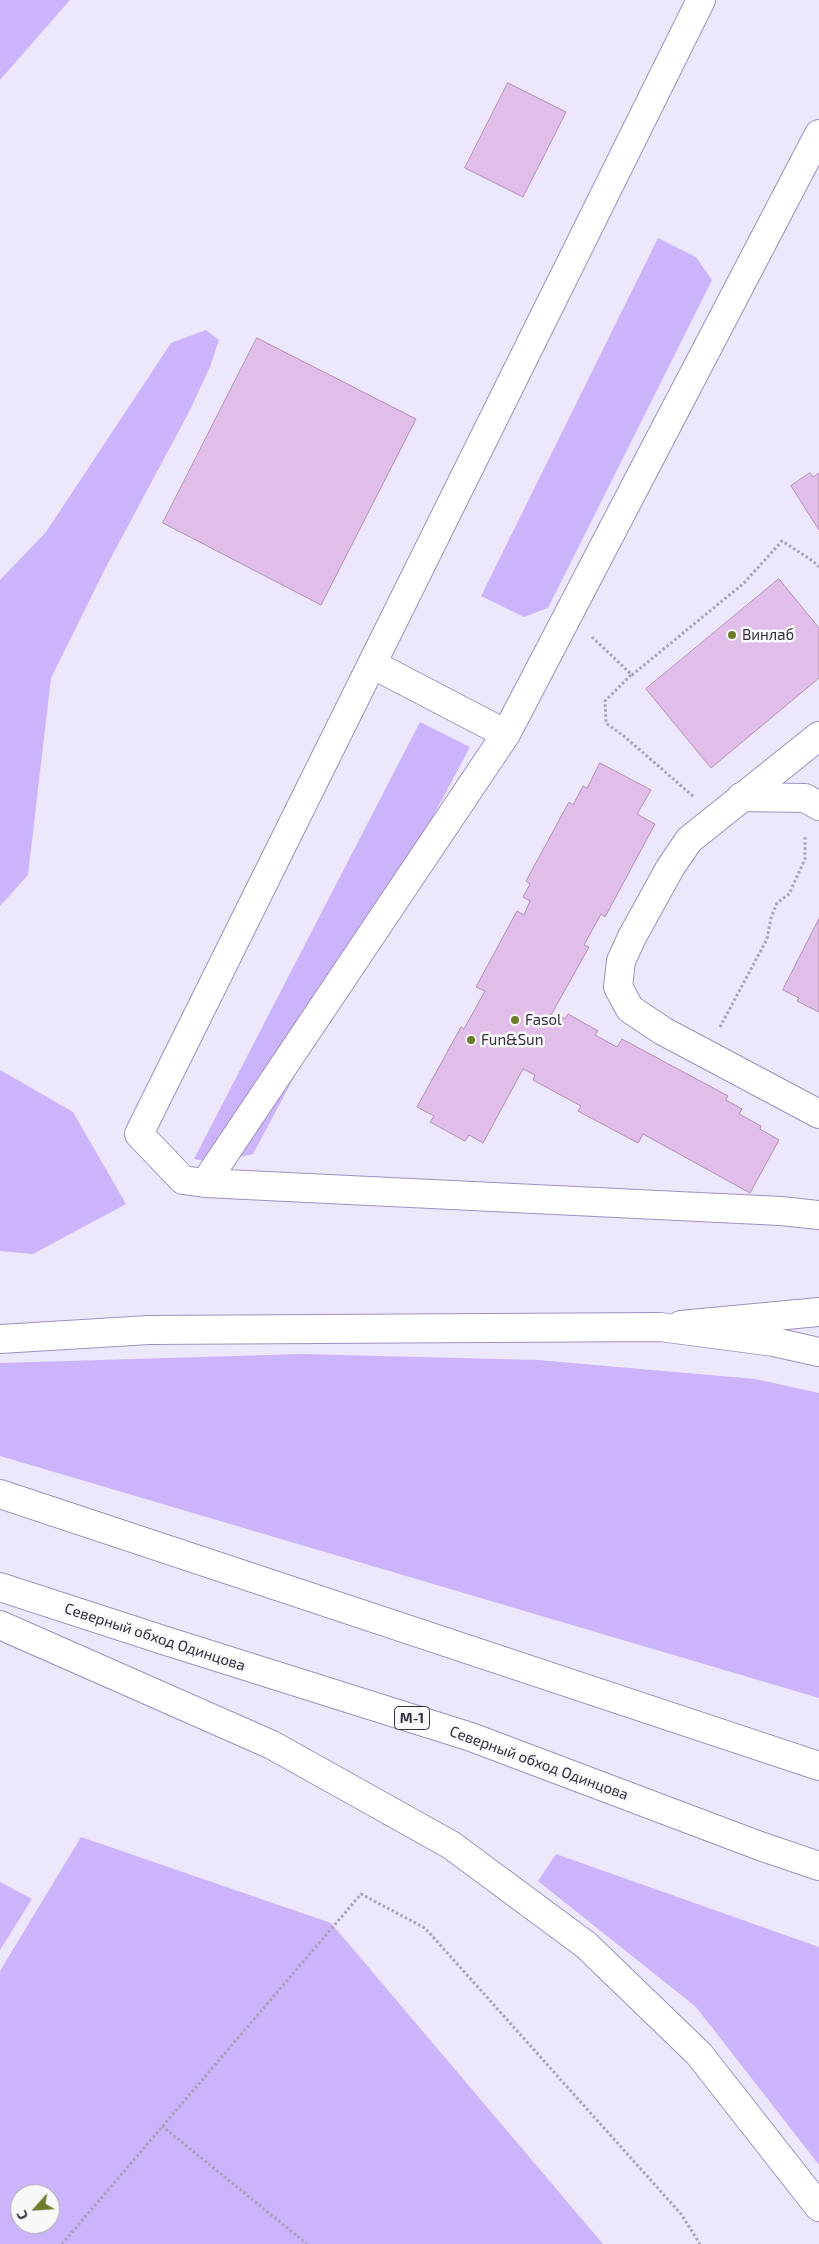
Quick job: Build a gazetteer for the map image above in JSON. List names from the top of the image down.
{
  "streets": {
    "main road": ["Северный обход Одинцова", "М-1"]
  },
  "places": ["Винлаб", "Fasol", "Fun&Sun"],
  "north": "bottom left"
}
